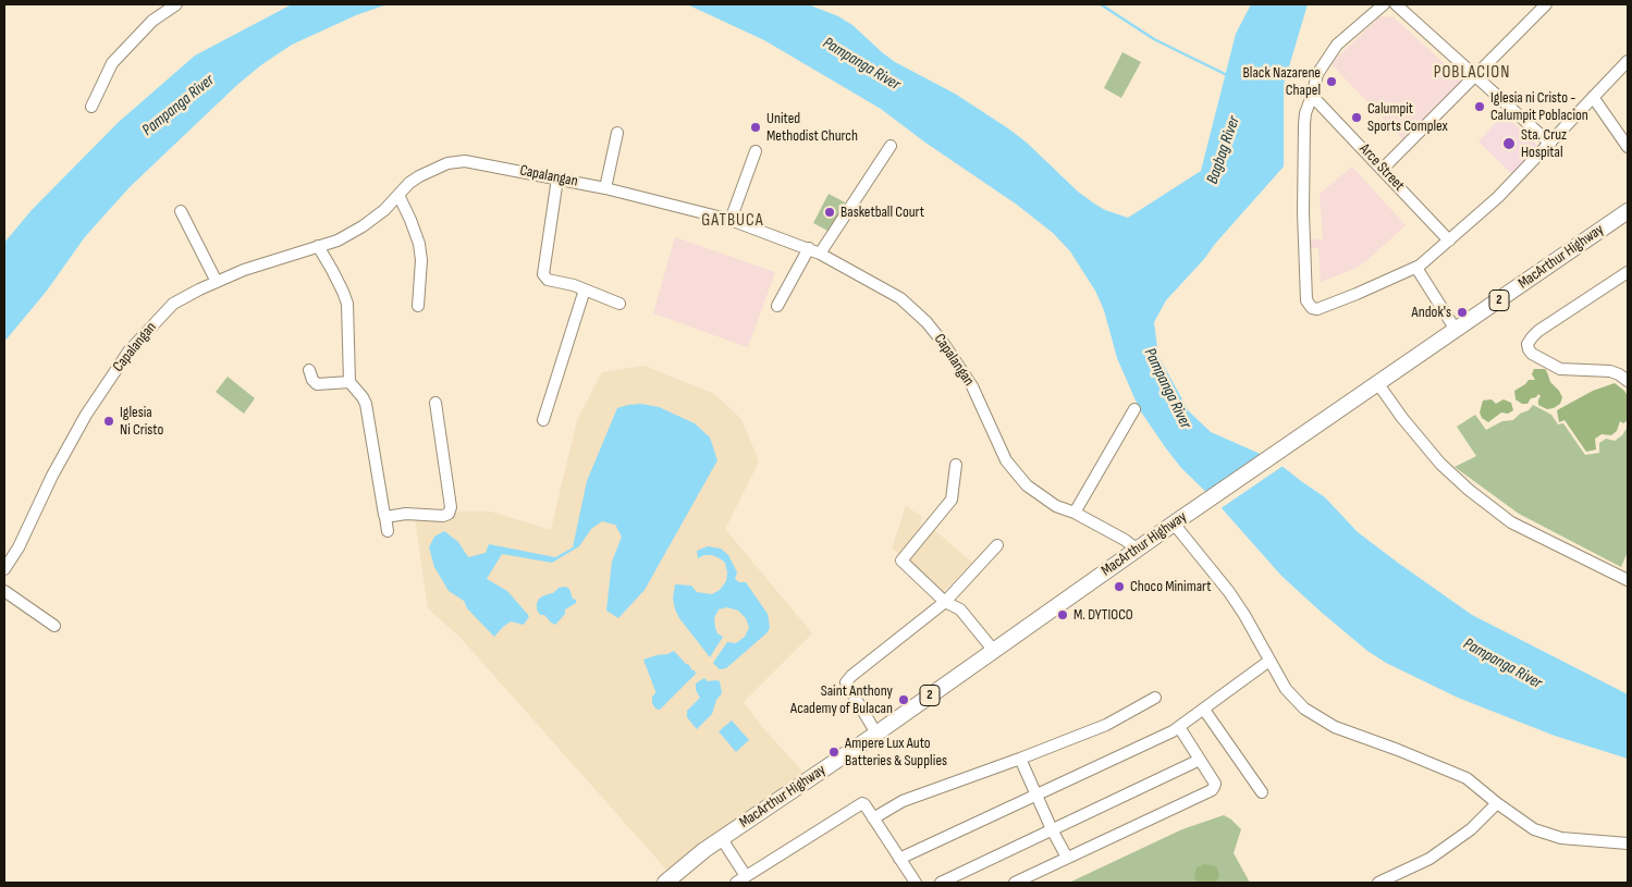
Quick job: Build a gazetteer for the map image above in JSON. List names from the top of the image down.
{
  "streets": {
    "highway": ["MacArthur Highway", "2"],
    "street": ["Arce Street", "Capalangan"]
  },
  "crossings": [
    ["Capalangan", "MacArthur Highway"]
  ],
  "districts": ["POBLACION", "GATBUCA"],
  "water": ["Pampanga River", "Bagbag River"],
  "places": [
    "Black Nazarene Chapel",
    "Iglesia ni Cristo - Calumpit Poblacion",
    "Calumpit Sports Complex",
    "United Methodist Church",
    "Sta. Cruz Hospital",
    "Basketball Court",
    "Andok's",
    "Iglesia Ni Cristo",
    "Choco Minimart",
    "M. DYTIOCO",
    "Saint Anthony Academy of Bulacan",
    "Ampere Lux Auto Batteries & Supplies"
  ]
}
